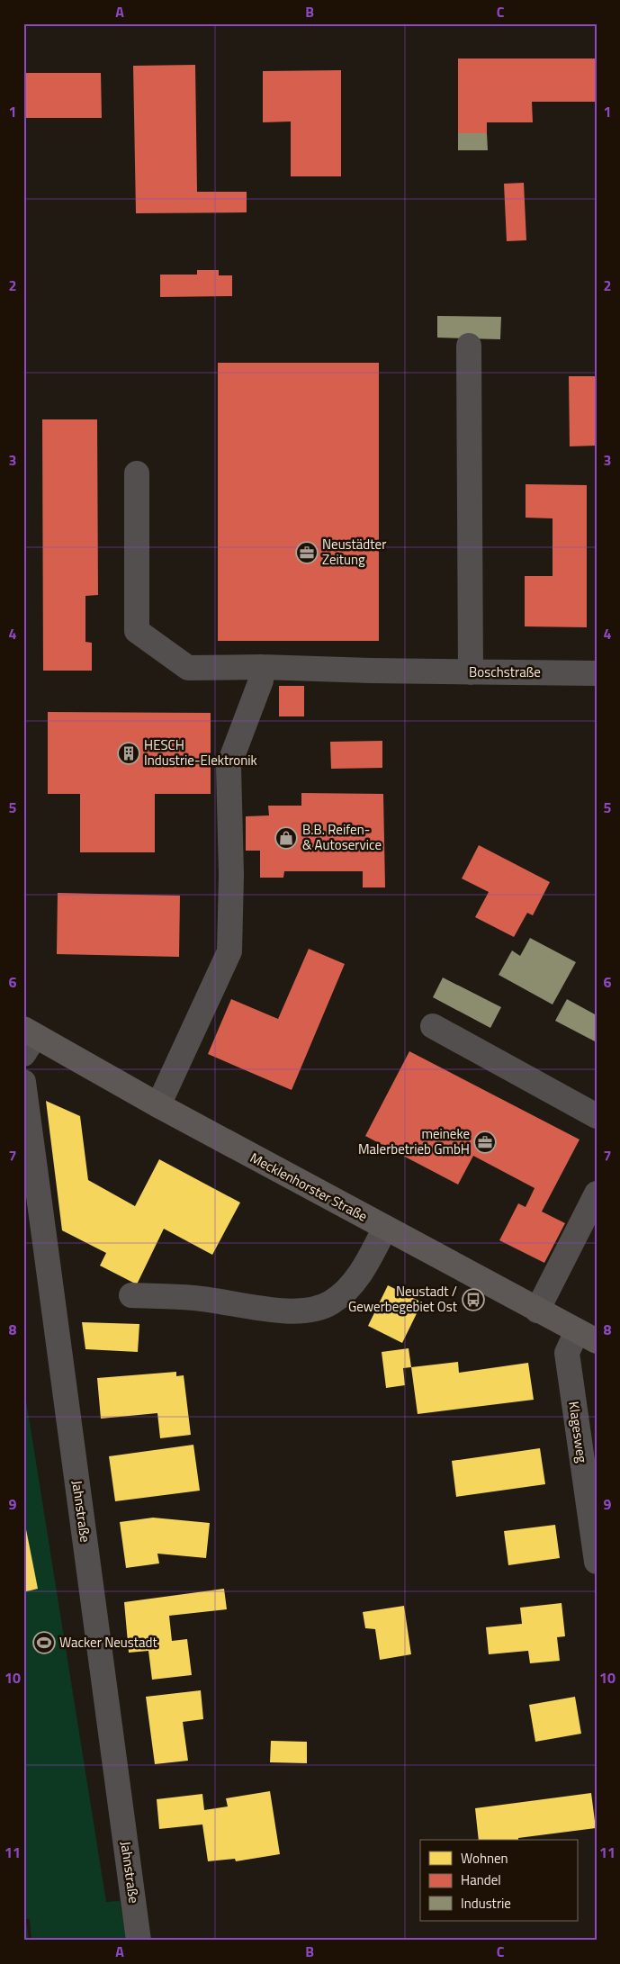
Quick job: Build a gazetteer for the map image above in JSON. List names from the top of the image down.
{
  "streets": {
    "main road": ["Mecklenhorster Straße"],
    "street": ["Boschstraße", "Klagesweg", "Jahnstraße"]
  },
  "crossings": [
    ["Mecklenhorster Straße", "Klagesweg"]
  ],
  "places": {
    "office": ["Neustädter Zeitung", "meineke Malerbetrieb GmbH"],
    "building": ["HESCH Industrie-Elektronik"],
    "shop": ["B.B. Reifen- & Autoservice"],
    "bus stop": ["Neustadt / Gewerbegebiet Ost"],
    "sports": ["Wacker Neustadt"]
  },
  "legend": ["Wohnen", "Handel", "Industrie"],
  "grid": {
    "columns": ["A", "B", "C"],
    "rows": [
      "1",
      "2",
      "3",
      "4",
      "5",
      "6",
      "7",
      "8",
      "9",
      "10",
      "11"
    ]
  }
}
